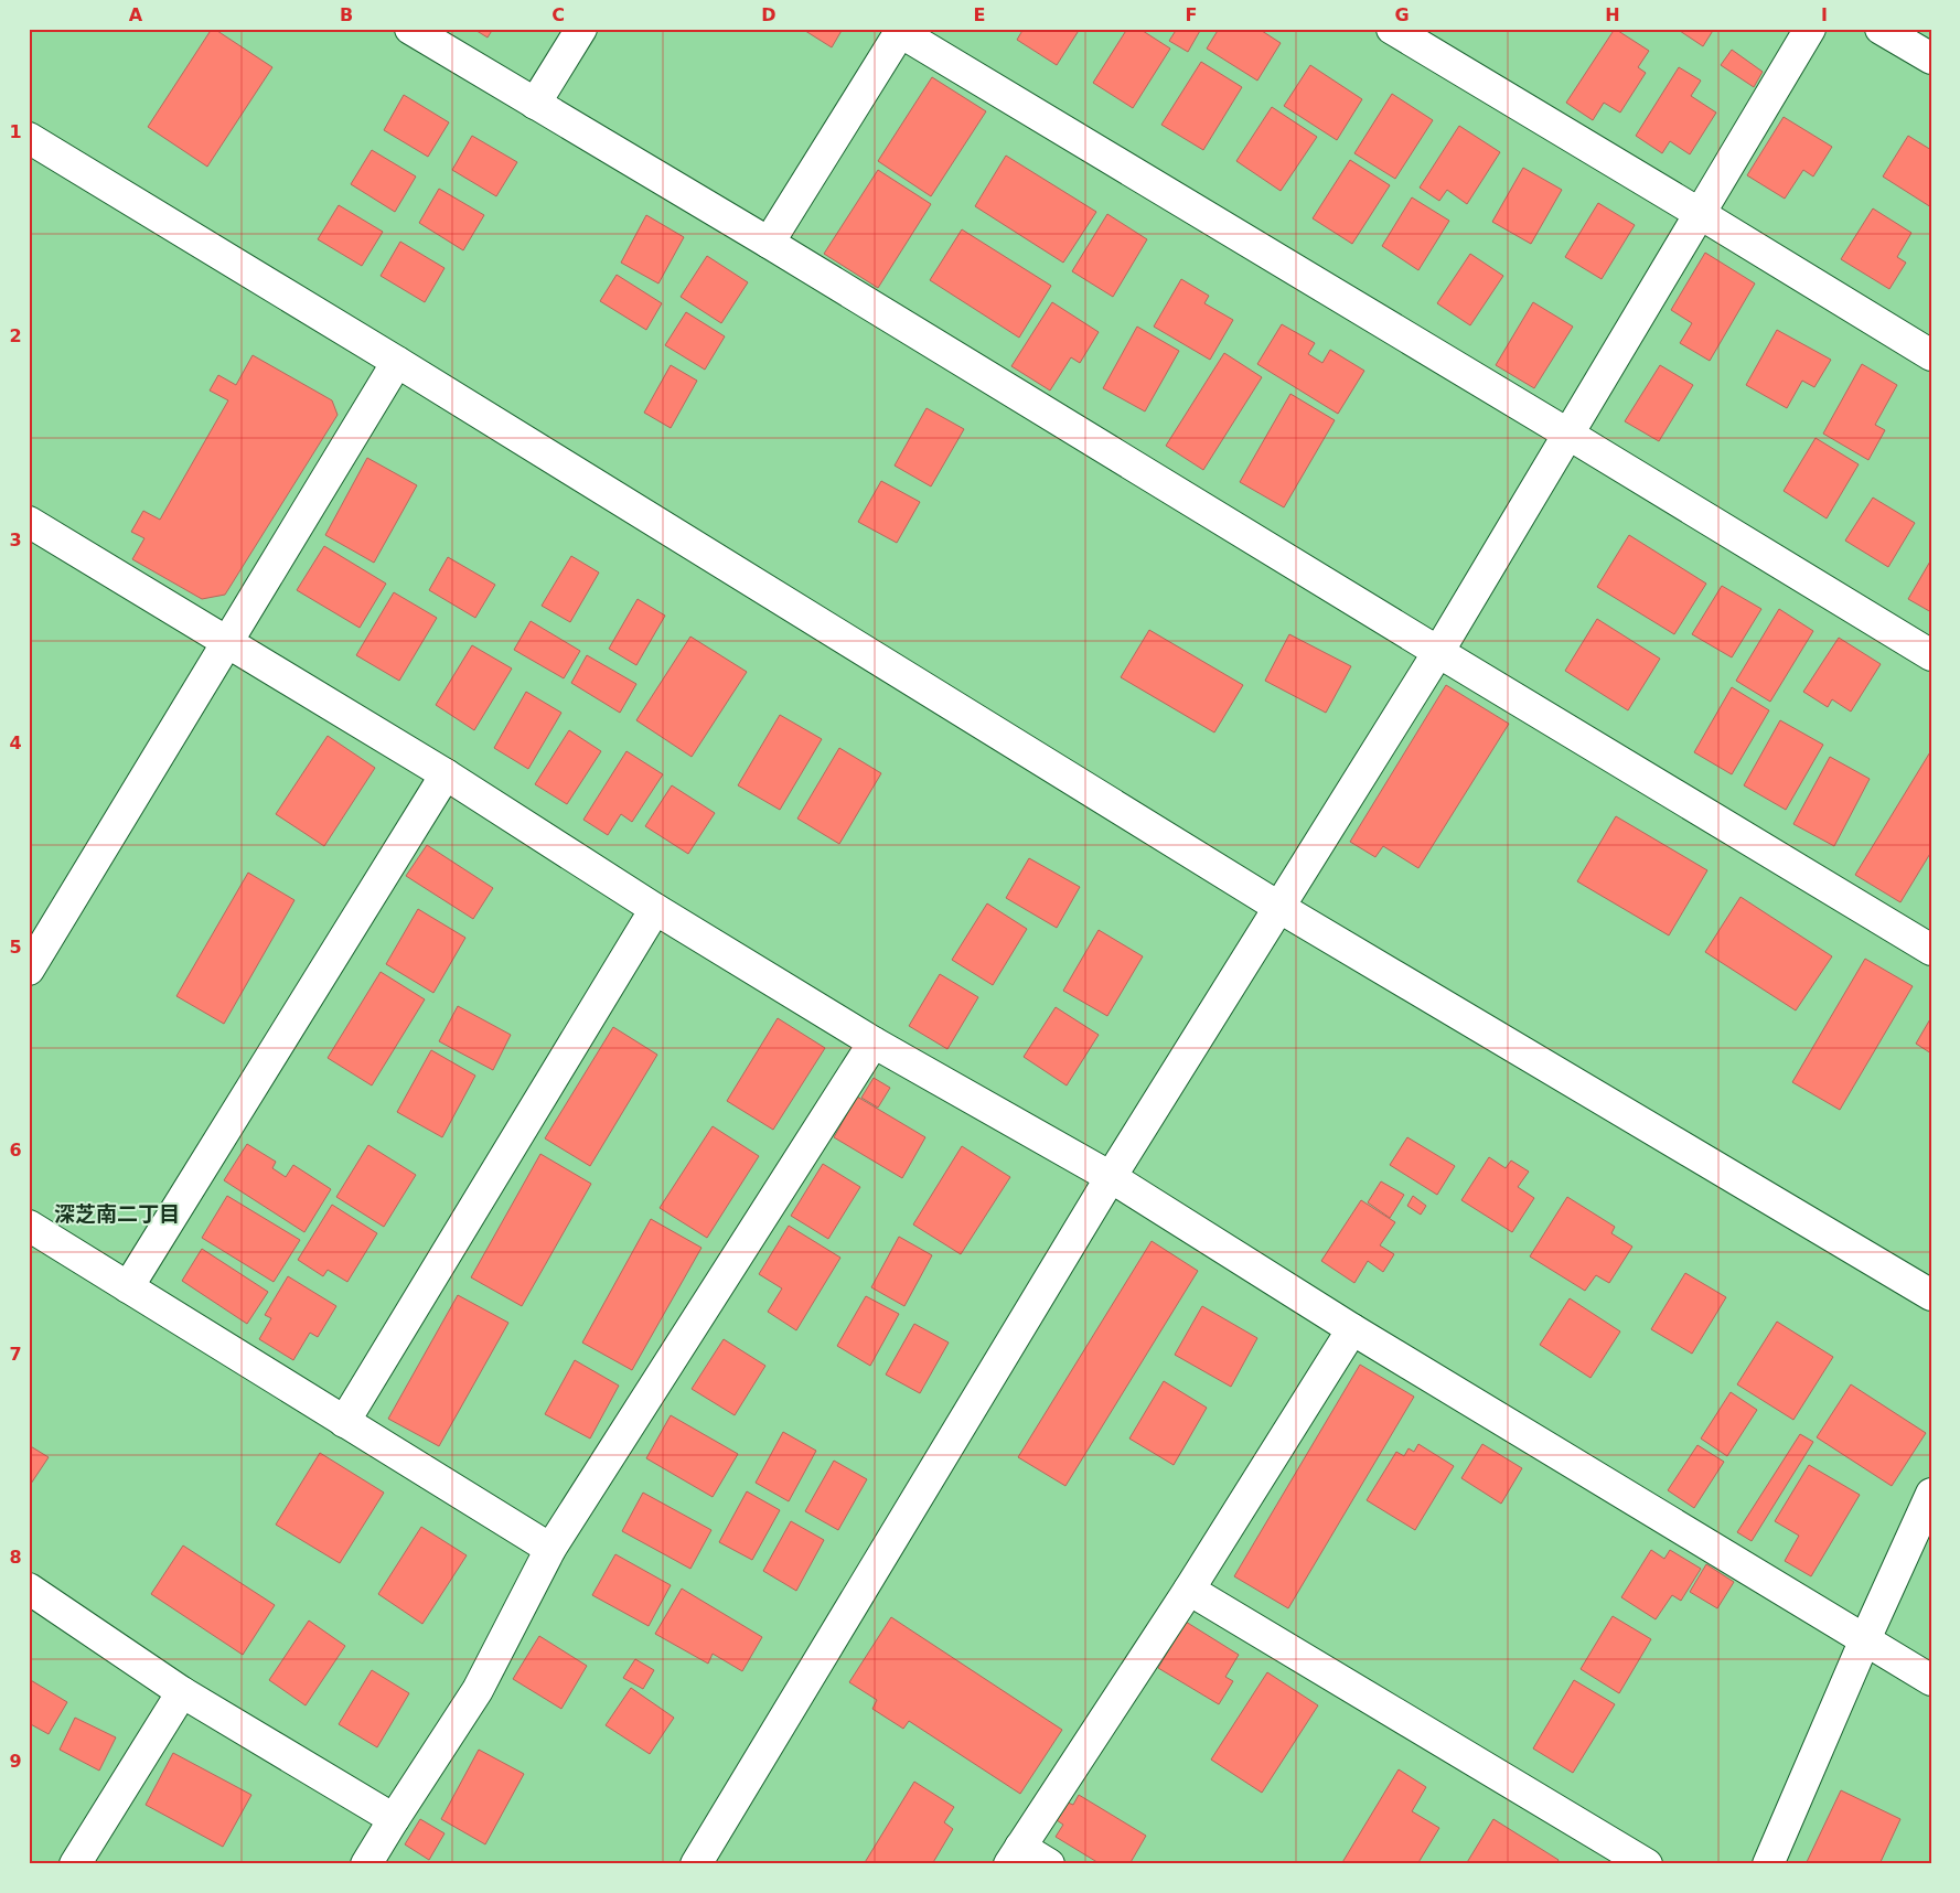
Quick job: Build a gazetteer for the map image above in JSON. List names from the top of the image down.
{
  "districts": ["深芝南二丁目"],
  "grid": {
    "columns": [
      "A",
      "B",
      "C",
      "D",
      "E",
      "F",
      "G",
      "H",
      "I"
    ],
    "rows": [
      "1",
      "2",
      "3",
      "4",
      "5",
      "6",
      "7",
      "8",
      "9"
    ]
  }
}
